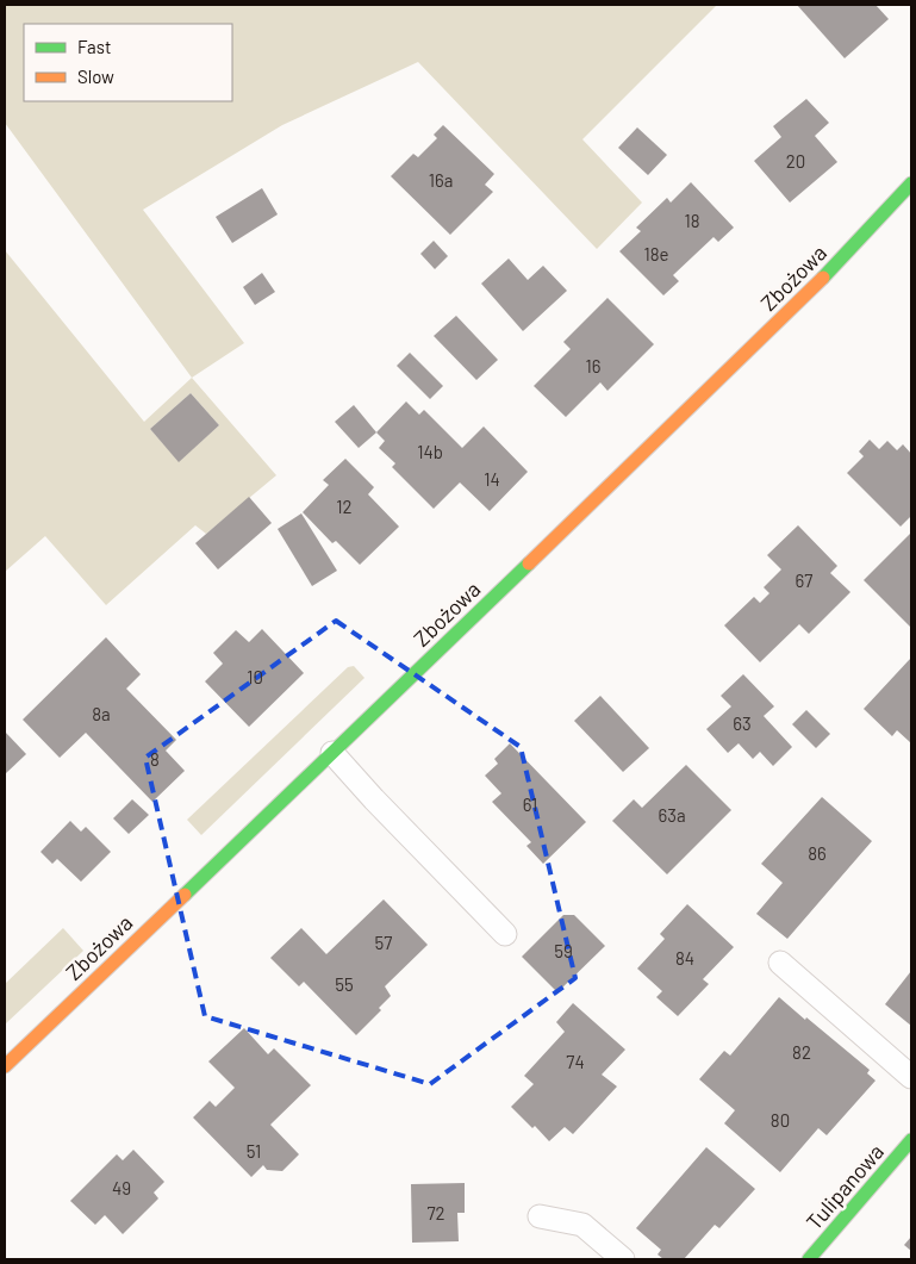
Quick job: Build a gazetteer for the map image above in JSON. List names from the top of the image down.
{
  "streets": {
    "street": ["Zbożowa", "Tulipanowa"]
  },
  "house_numbers": [
    "20",
    "16a",
    "18",
    "18e",
    "16",
    "14b",
    "14",
    "12",
    "67",
    "10",
    "8a",
    "63",
    "8",
    "61",
    "63a",
    "86",
    "57",
    "59",
    "84",
    "55",
    "82",
    "74",
    "80",
    "51",
    "49",
    "72"
  ],
  "legend": ["Fast", "Slow"]
}
